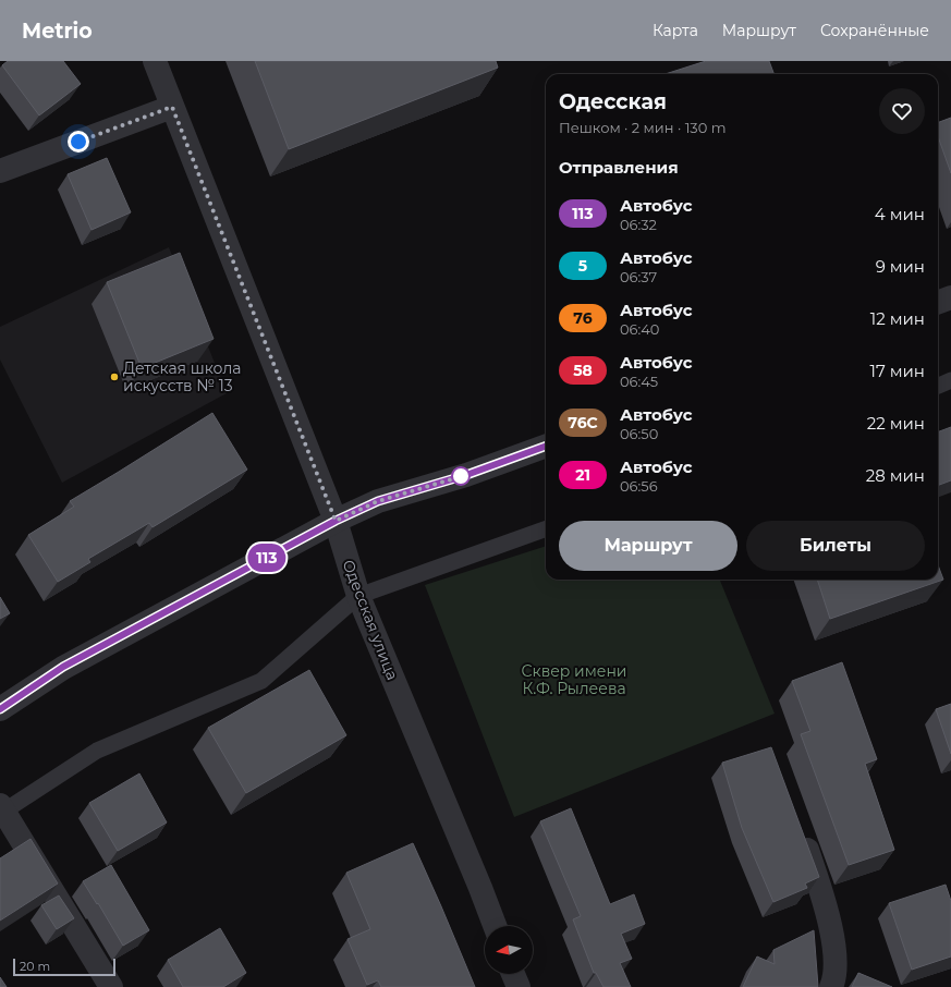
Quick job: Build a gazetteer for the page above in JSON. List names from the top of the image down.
{
  "streets": {
    "street": ["Одесская улица"]
  },
  "parks": ["Сквер имени К.Ф. Рылеева"],
  "places": ["Детская школа искусств № 13"],
  "lines": ["bus line 113"],
  "scale_bar": "20 m",
  "north": "left",
  "page": {
    "header": "Metrio",
    "nav": ["Карта", "Маршрут", "Сохранённые"],
    "on_map": "113",
    "heading": [
      ["Одесская", "Пешком · 2 мин · 130 m"],
      "Отправления"
    ],
    "list": [
      {
        "mark": "113",
        "name": "Автобус",
        "note": "06:32",
        "value": "4 мин"
      },
      {
        "mark": "5",
        "name": "Автобус",
        "note": "06:37",
        "value": "9 мин"
      },
      {
        "mark": "76",
        "name": "Автобус",
        "note": "06:40",
        "value": "12 мин"
      },
      {
        "mark": "58",
        "name": "Автобус",
        "note": "06:45",
        "value": "17 мин"
      },
      {
        "mark": "76С",
        "name": "Автобус",
        "note": "06:50",
        "value": "22 мин"
      },
      {
        "mark": "21",
        "name": "Автобус",
        "note": "06:56",
        "value": "28 мин"
      }
    ],
    "buttons": ["Маршрут", "Билеты"],
    "scale": "20 m"
  }
}
